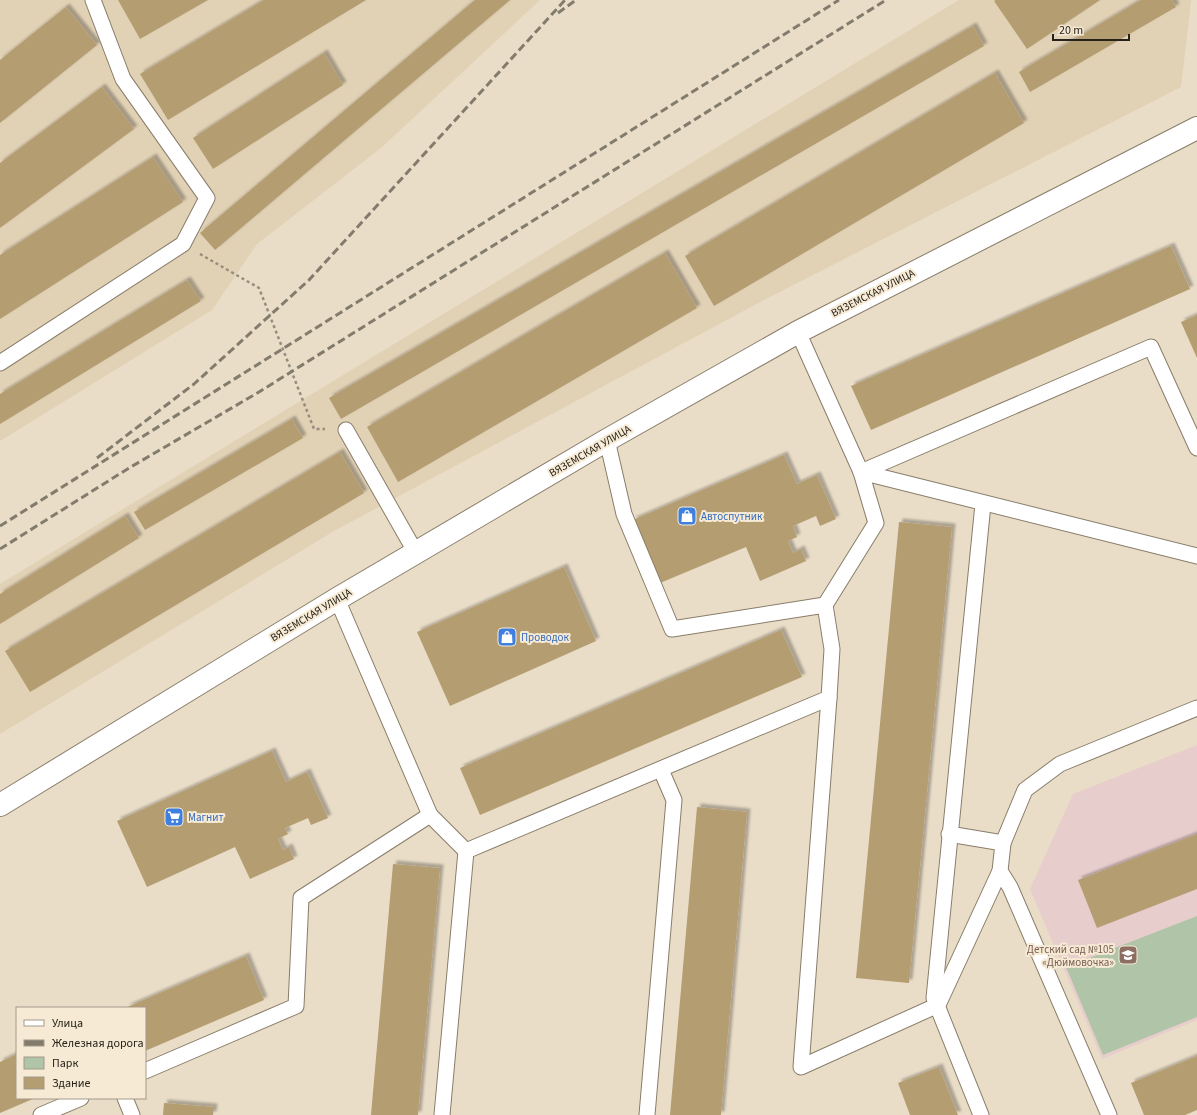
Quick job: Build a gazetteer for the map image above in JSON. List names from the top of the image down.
{
  "streets": {
    "street": ["ВЯЗЕМСКАЯ УЛИЦА"]
  },
  "places": {
    "shop": ["Автоспутник", "Проводок"],
    "supermarket": ["Магнит"],
    "school or university": ["Детский сад №105 «Дюймовочка»"]
  },
  "legend": [
    "Улица",
    "Железная дорога",
    "Парк",
    "Здание"
  ],
  "scale_bar": "20 m"
}
